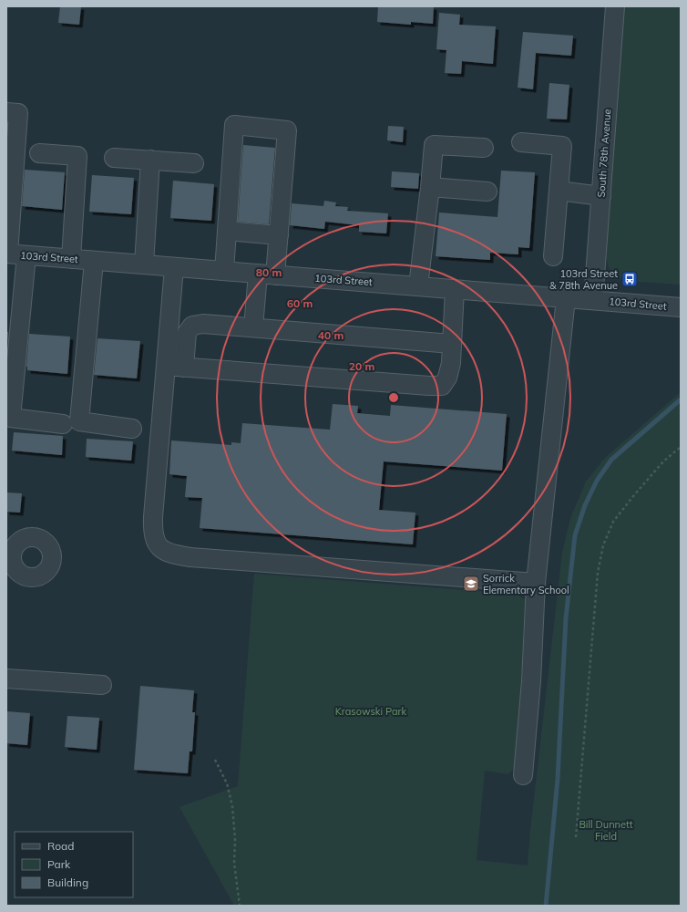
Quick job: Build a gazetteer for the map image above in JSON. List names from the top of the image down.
{
  "streets": {
    "street": ["South 78th Avenue", "103rd Street"]
  },
  "crossings": [
    ["South 78th Avenue", "103rd Street"]
  ],
  "parks": ["Krasowski Park", "Bill Dunnett Field"],
  "places": {
    "bus stop": ["103rd Street & 78th Avenue"],
    "school or university": ["Sorrick Elementary School"]
  },
  "legend": ["Road", "Park", "Building"],
  "rings": [
    "80 m",
    "60 m",
    "40 m",
    "20 m"
  ]
}
